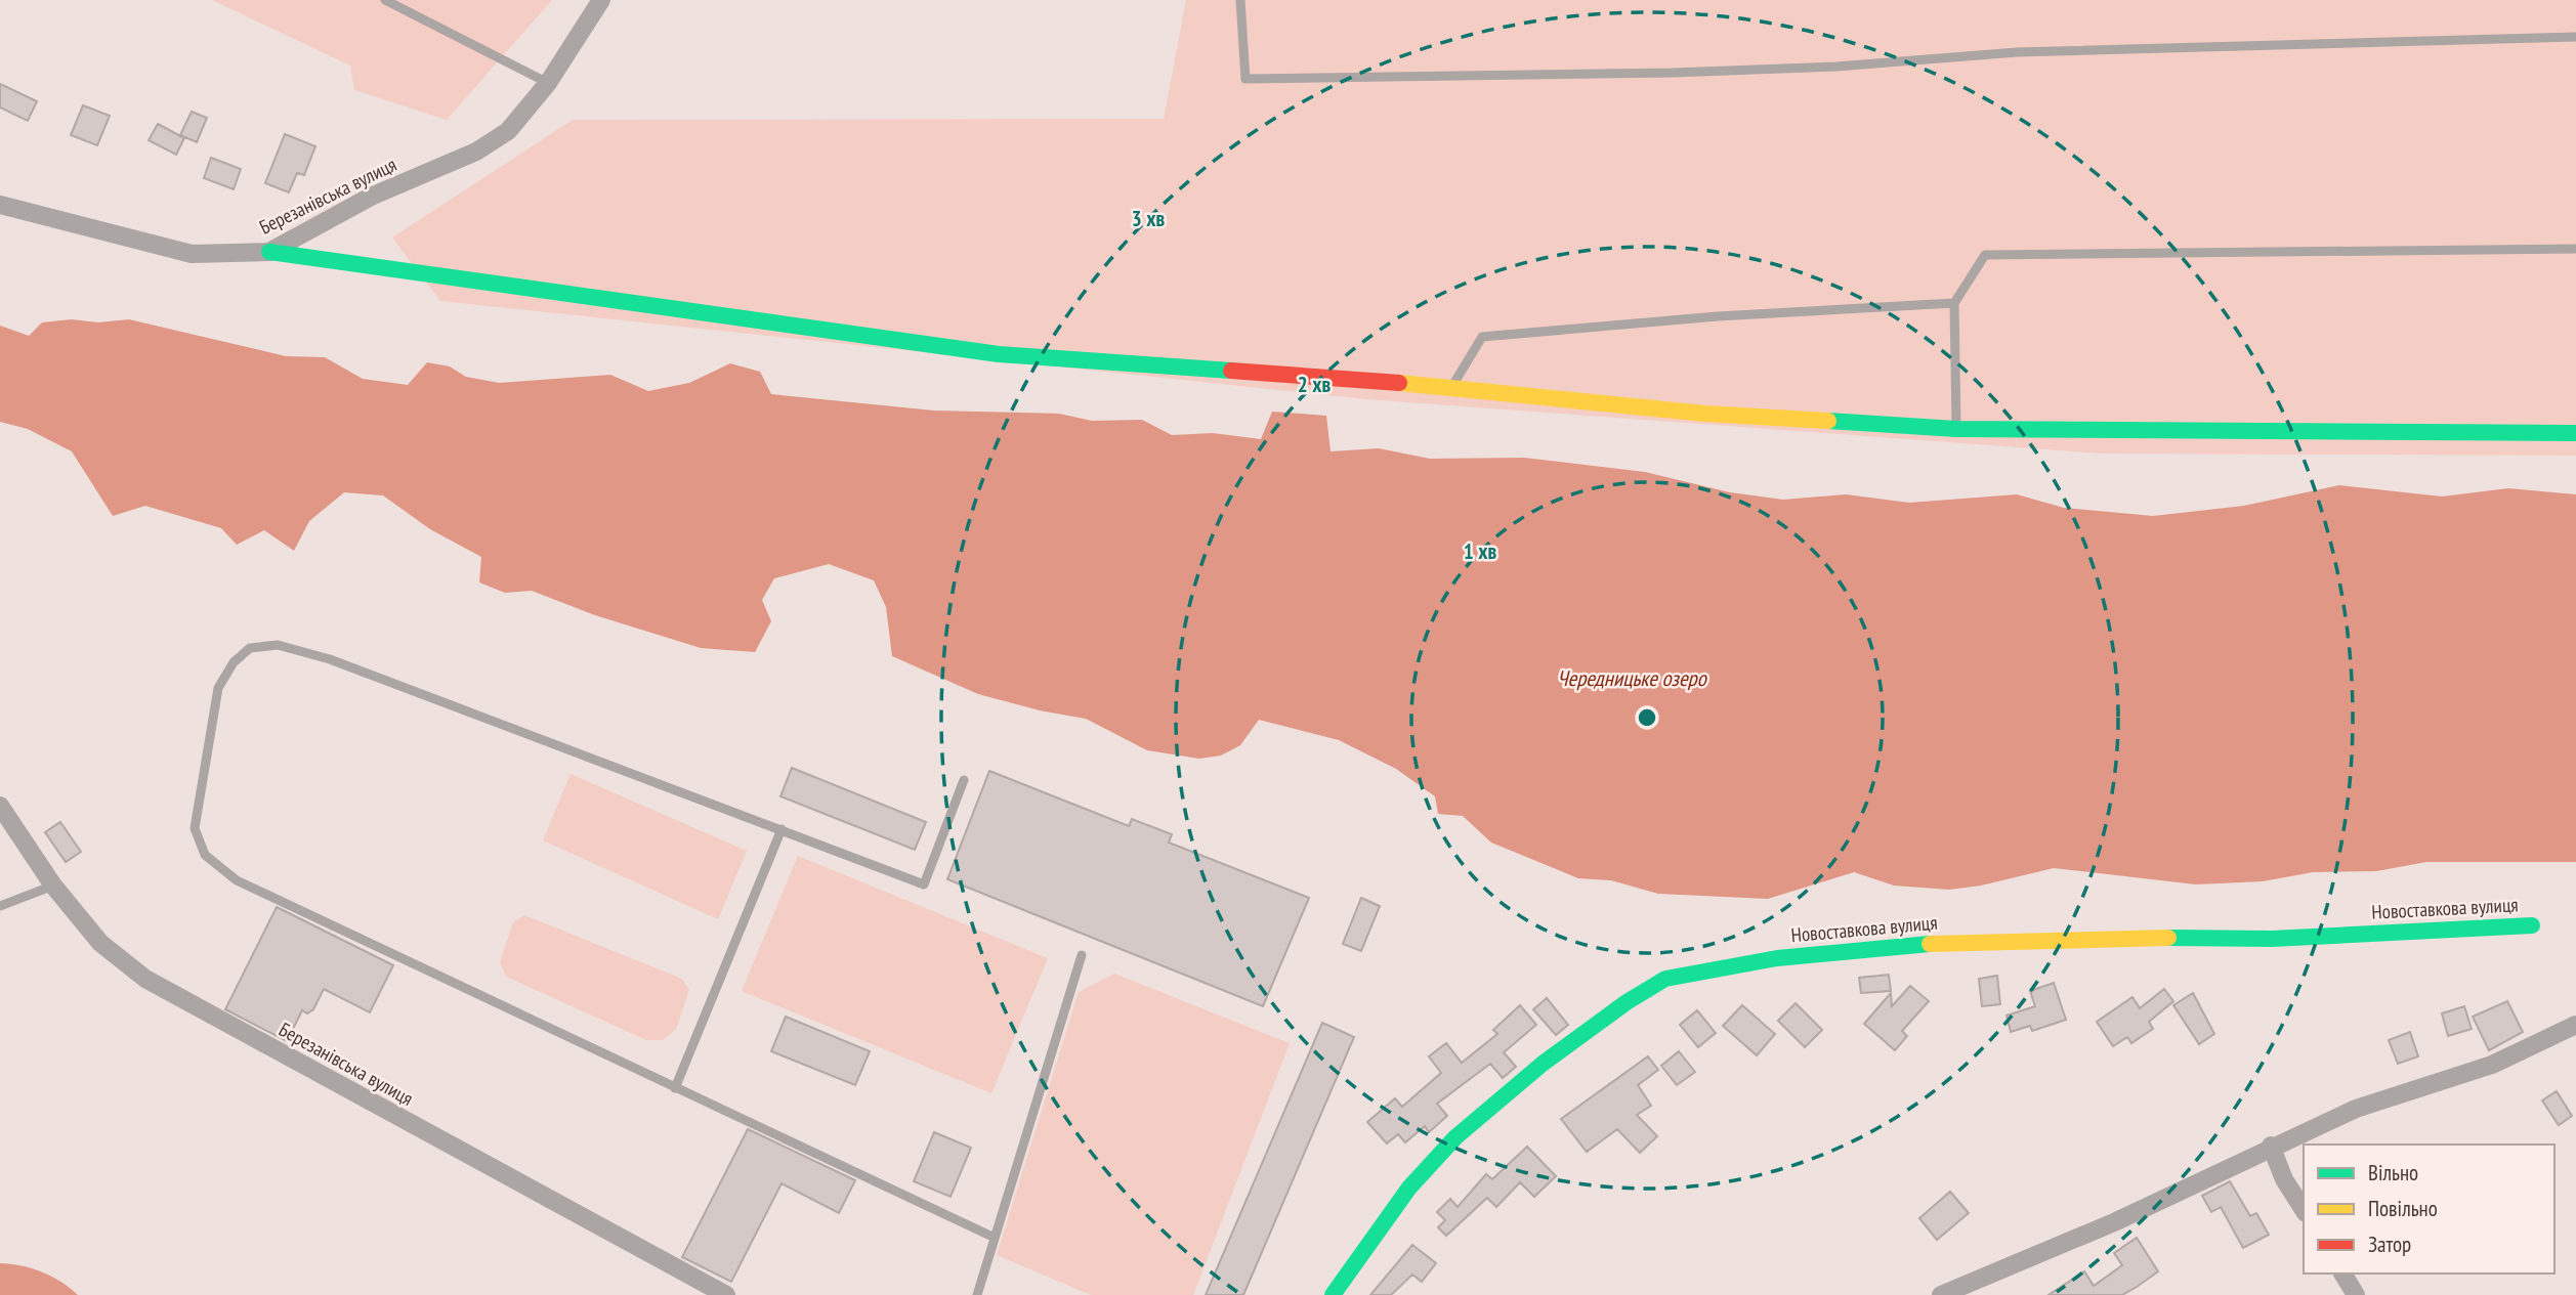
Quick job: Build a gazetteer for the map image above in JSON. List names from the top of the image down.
{
  "streets": {
    "street": ["Березанівська вулиця", "Новоставкова вулиця"]
  },
  "water": ["Чередницьке озеро"],
  "legend": ["Вільно", "Повільно", "Затор"],
  "rings": ["3 хв", "2 хв", "1 хв"]
}
